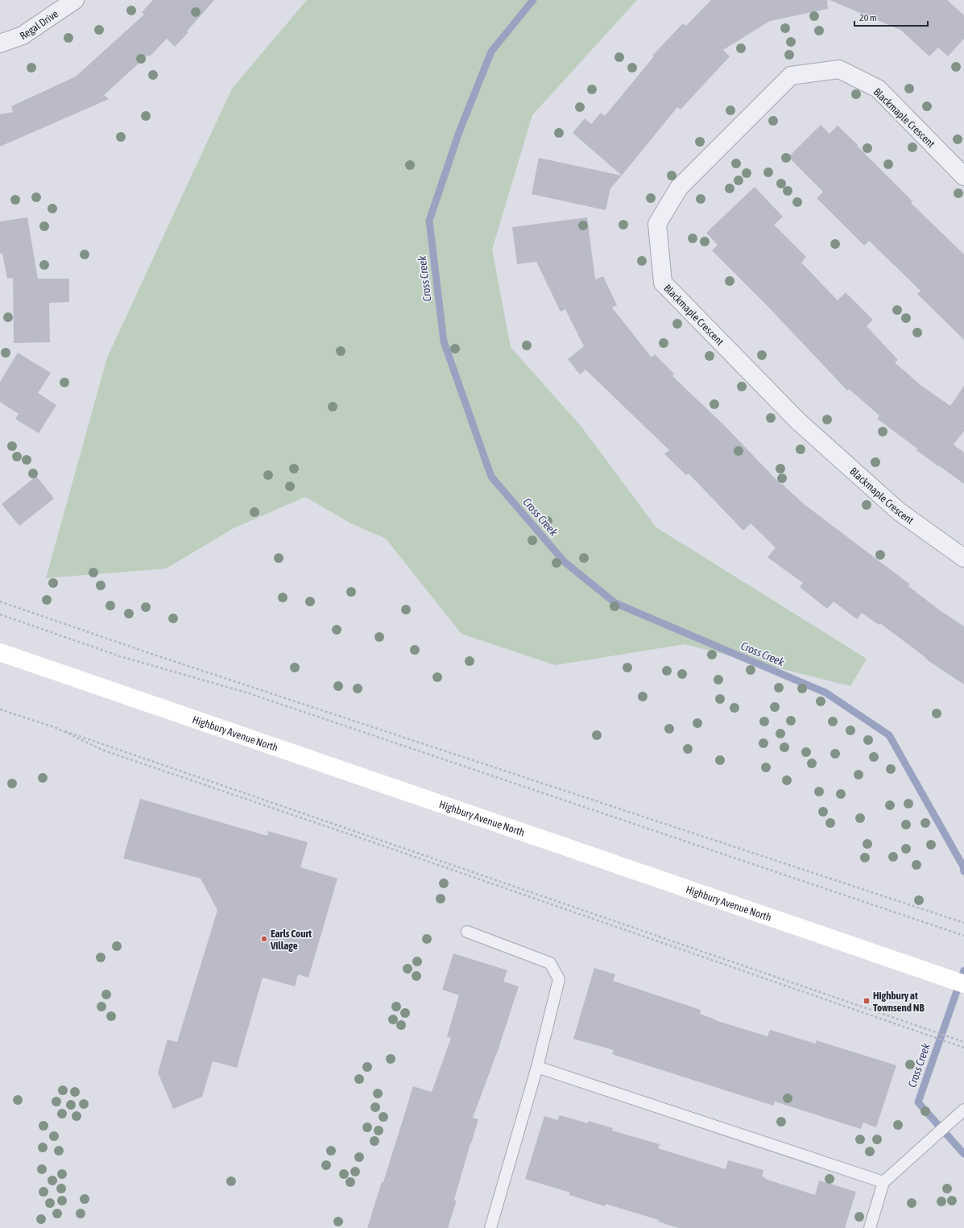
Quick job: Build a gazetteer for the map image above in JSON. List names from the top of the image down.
{
  "streets": {
    "main road": ["Highbury Avenue North"],
    "street": ["Regal Drive", "Blackmaple Crescent"]
  },
  "water": ["Cross Creek"],
  "places": {
    "other": ["Earls Court Village"],
    "transit": ["Highbury at Townsend NB"]
  },
  "scale_bar": "20 m"
}
